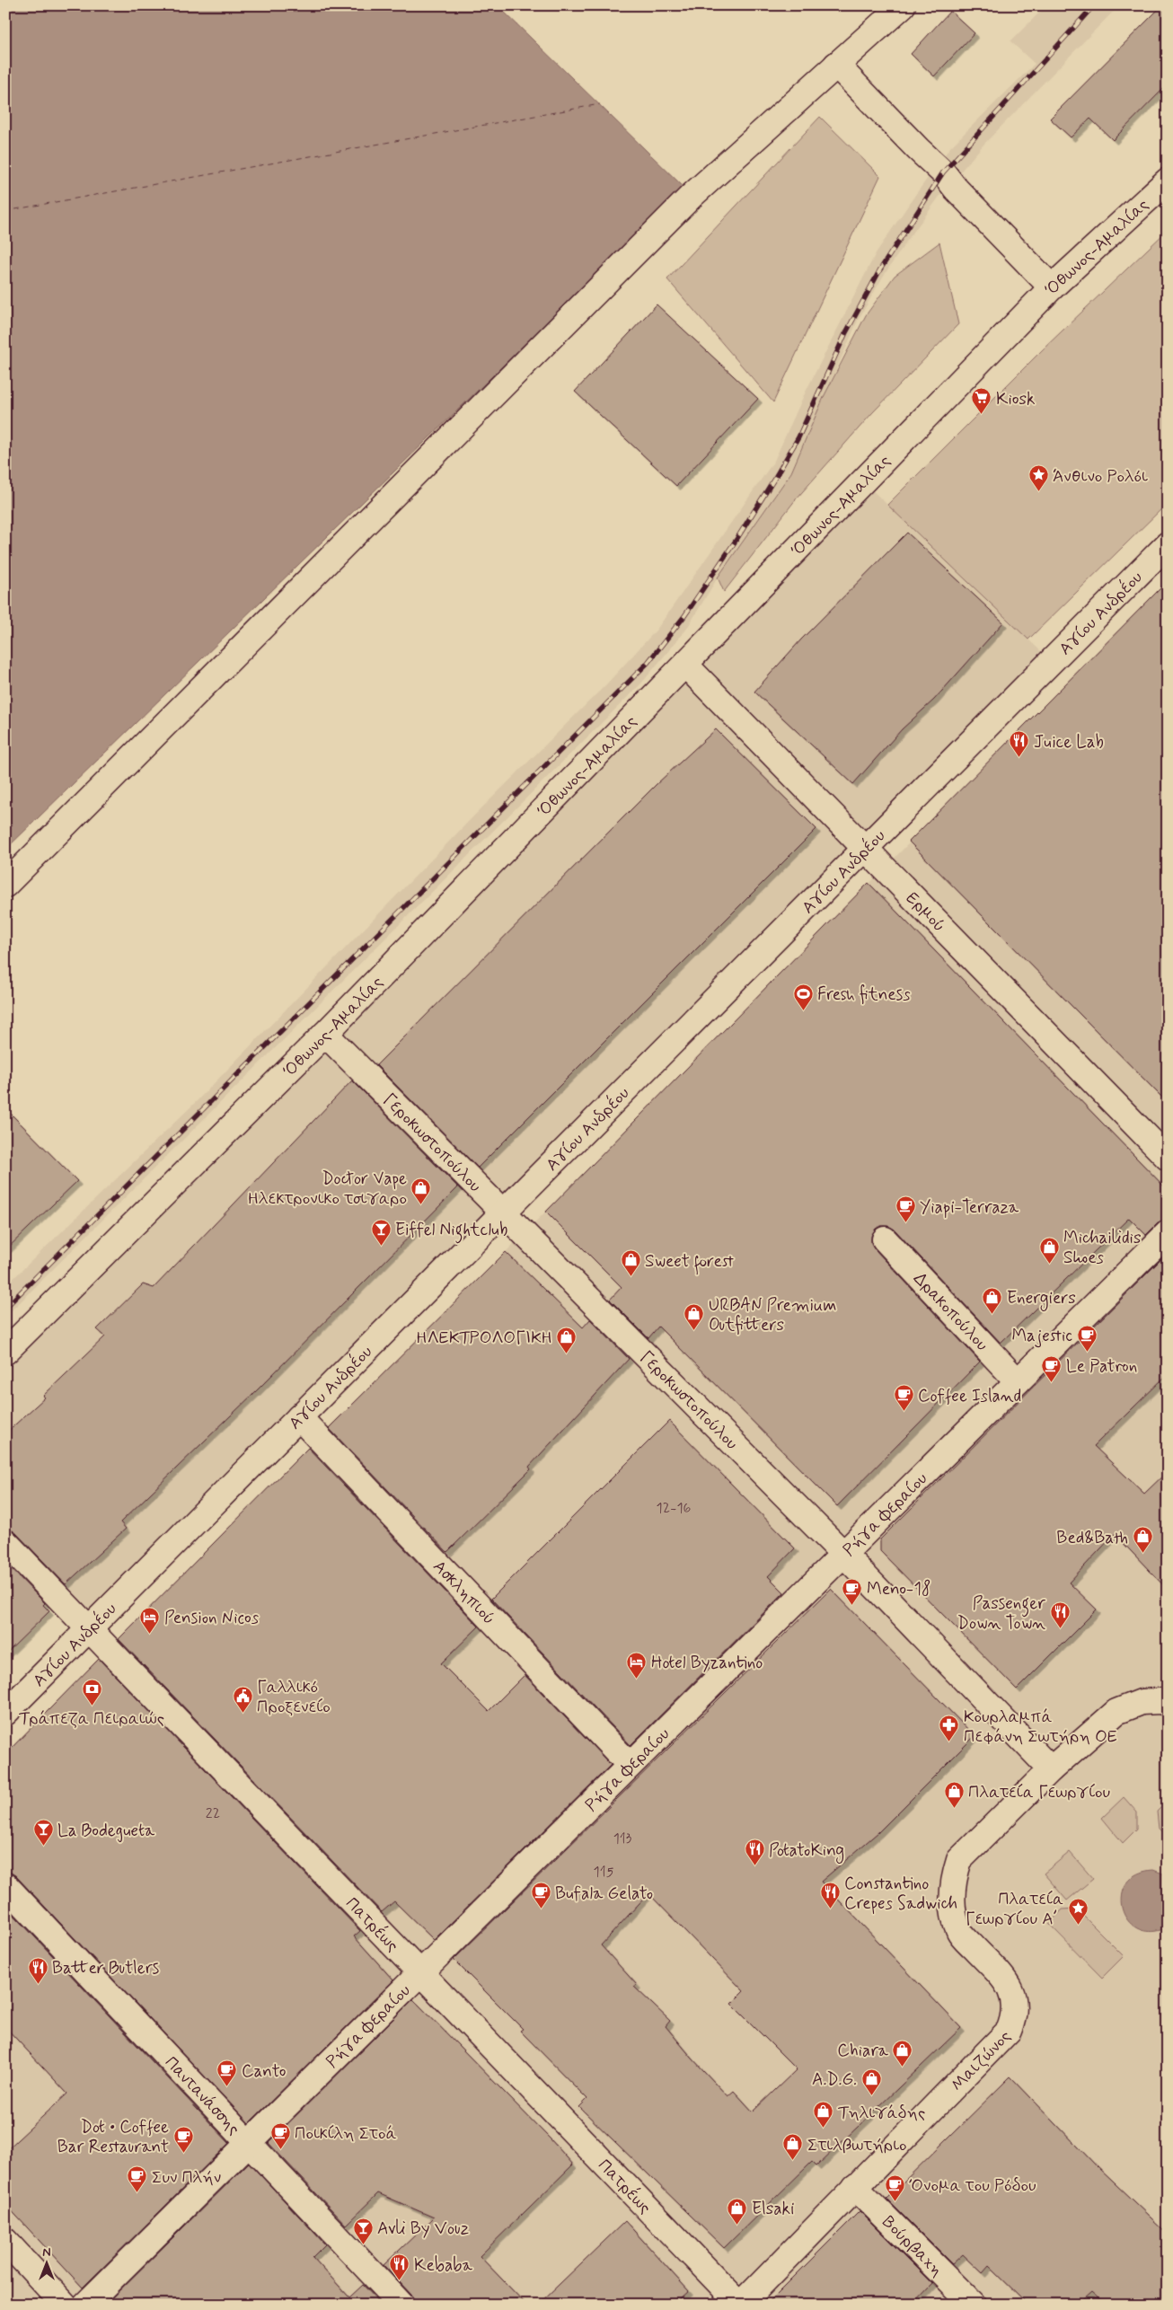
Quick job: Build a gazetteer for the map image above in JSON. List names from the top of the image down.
{
  "streets": {
    "street": [
      "Όθωνος-Αμαλίας",
      "Αγίου Ανδρέου",
      "Ερμού",
      "Γεροκωστοπούλου",
      "Δρακοπούλου",
      "Ρήγα Φεραίου",
      "Ασκληπιού",
      "Πατρέως",
      "Μαιζώνος",
      "Παντανάσσης",
      "Βούρβαχη"
    ]
  },
  "crossings": [
    ["Όθωνος-Αμαλίας", "Ερμού"],
    ["Όθωνος-Αμαλίας", "Γεροκωστοπούλου"],
    ["Αγίου Ανδρέου", "Ερμού"],
    ["Αγίου Ανδρέου", "Γεροκωστοπούλου"],
    ["Αγίου Ανδρέου", "Ασκληπιού"],
    ["Αγίου Ανδρέου", "Πατρέως"],
    ["Γεροκωστοπούλου", "Ρήγα Φεραίου"],
    ["Γεροκωστοπούλου", "Μαιζώνος"],
    ["Δρακοπούλου", "Ρήγα Φεραίου"],
    ["Ρήγα Φεραίου", "Ασκληπιού"],
    ["Ρήγα Φεραίου", "Πατρέως"],
    ["Ρήγα Φεραίου", "Παντανάσσης"],
    ["Πατρέως", "Μαιζώνος"],
    ["Μαιζώνος", "Βούρβαχη"]
  ],
  "places": {
    "supermarket": ["Kiosk"],
    "place": ["Άνθινο Ρολόι", "Πλατεία Γεωργίου Α΄"],
    "restaurant": [
      "Juice Lab",
      "Passenger Down Town",
      "PotatoKing",
      "Constantino Crepes Sadwich",
      "Batter Butlers",
      "Kebaba"
    ],
    "sports": ["Fresh fitness"],
    "shop": [
      "Doctor Vape Ηλεκτρονικο τσιγαρο",
      "Michailidis Shoes",
      "Sweet forest",
      "Energiers",
      "URBAN Premium Outfitters",
      "ΗΛΕΚΤΡΟΛΟΓΙΚΗ",
      "Bed&Bath",
      "Πλατεία Γεωργίου",
      "Chiara",
      "A.D.G.",
      "Τηλιγάδης",
      "Στιλβωτήριο",
      "Elsaki"
    ],
    "cafe": [
      "Yiapi-Terraza",
      "Majestic",
      "Le Patron",
      "Coffee Island",
      "Meno-18",
      "Bufala Gelato",
      "Canto",
      "Ποικίλη Στοά",
      "Dot • Coffee Bar Restaurant",
      "Συν Πλήν",
      "Όνομα του Ρόδου"
    ],
    "bar": ["Eiffel Nightclub", "La Bodegueta", "Avli By Vouz"],
    "hotel": ["Pension Nicos", "Hotel Byzantino"],
    "bank": ["Τράπεζα Πειραιώς"],
    "public building": ["Γαλλικό Προξενείο"],
    "pharmacy": ["Κουρλαμπά Πεφάνη Σωτήρη ΟΕ"]
  },
  "house_numbers": [
    "12-16",
    "22",
    "113",
    "115"
  ],
  "north": "top"
}
